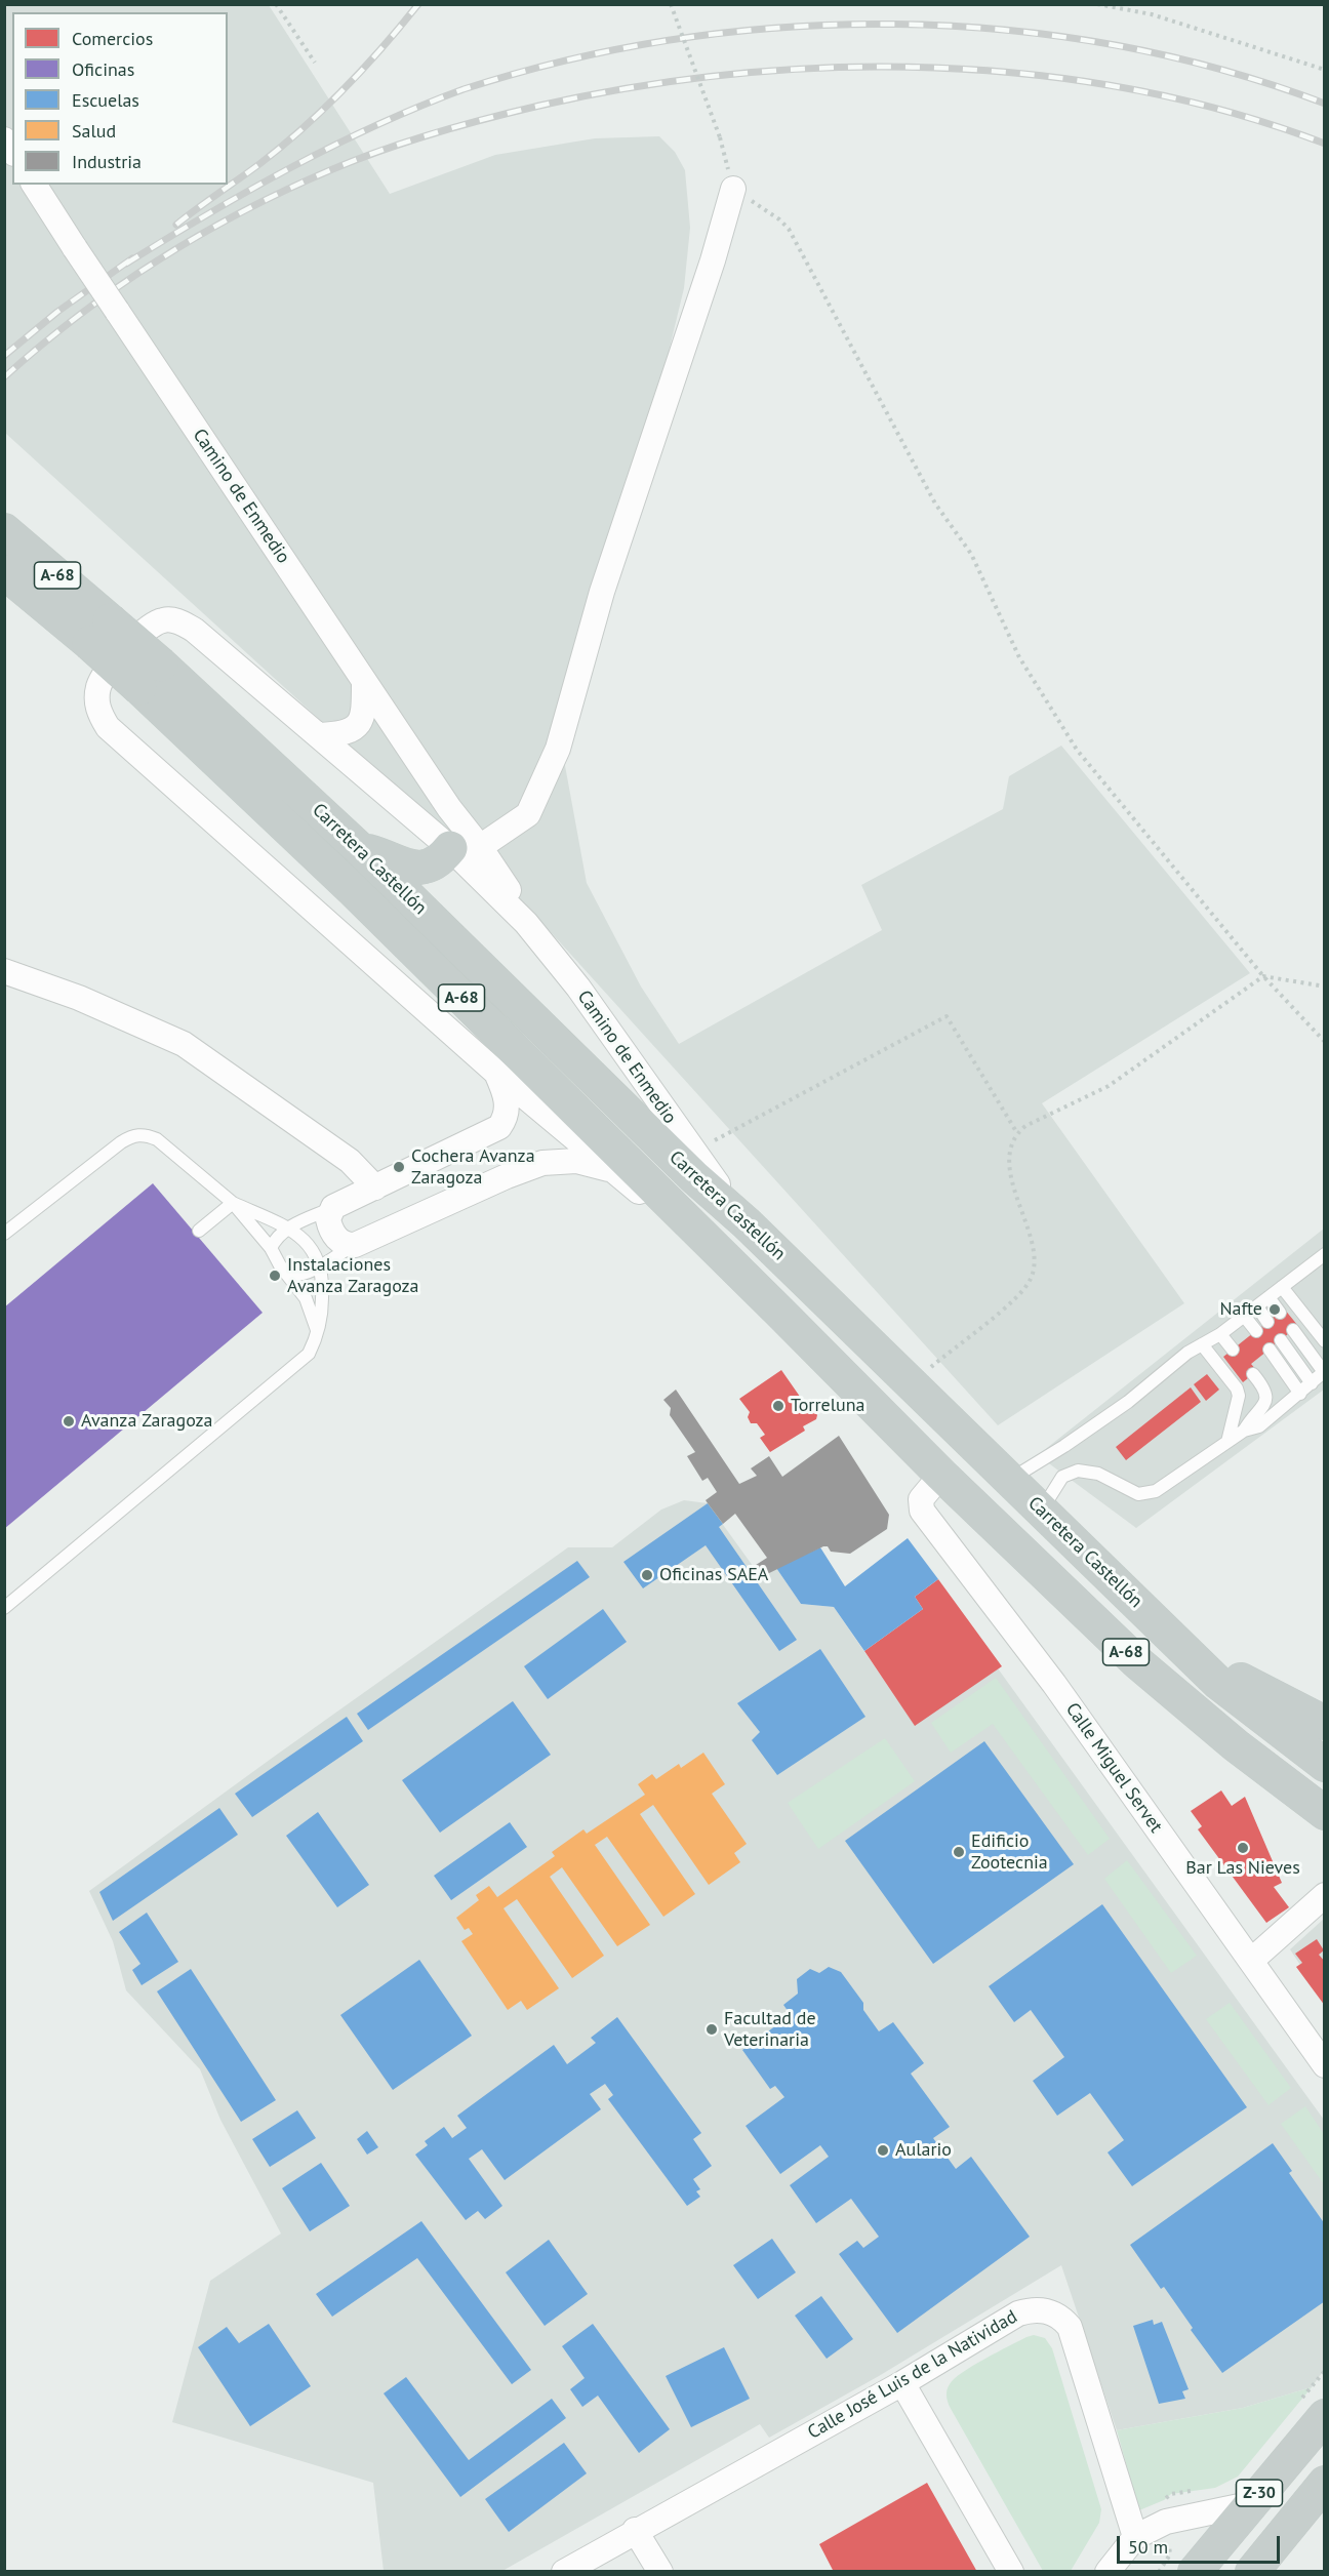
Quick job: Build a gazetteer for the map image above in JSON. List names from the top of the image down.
{
  "streets": {
    "highway": ["A-68", "Carretera Castellón", "Z-30"],
    "street": ["Camino de Enmedio", "Calle Miguel Servet", "Calle José Luis de la Natividad"]
  },
  "crossings": [
    ["Camino de Enmedio", "Carretera Castellón"],
    ["Carretera Castellón", "Calle Miguel Servet"]
  ],
  "places": [
    "Cochera Avanza Zaragoza",
    "Instalaciones Avanza Zaragoza",
    "Nafte",
    "Torreluna",
    "Avanza Zaragoza",
    "Oficinas SAEA",
    "Bar Las Nieves",
    "Edificio Zootecnia",
    "Facultad de Veterinaria",
    "Aulario"
  ],
  "legend": [
    "Comercios",
    "Oficinas",
    "Escuelas",
    "Salud",
    "Industria"
  ],
  "scale_bar": "50 m"
}
